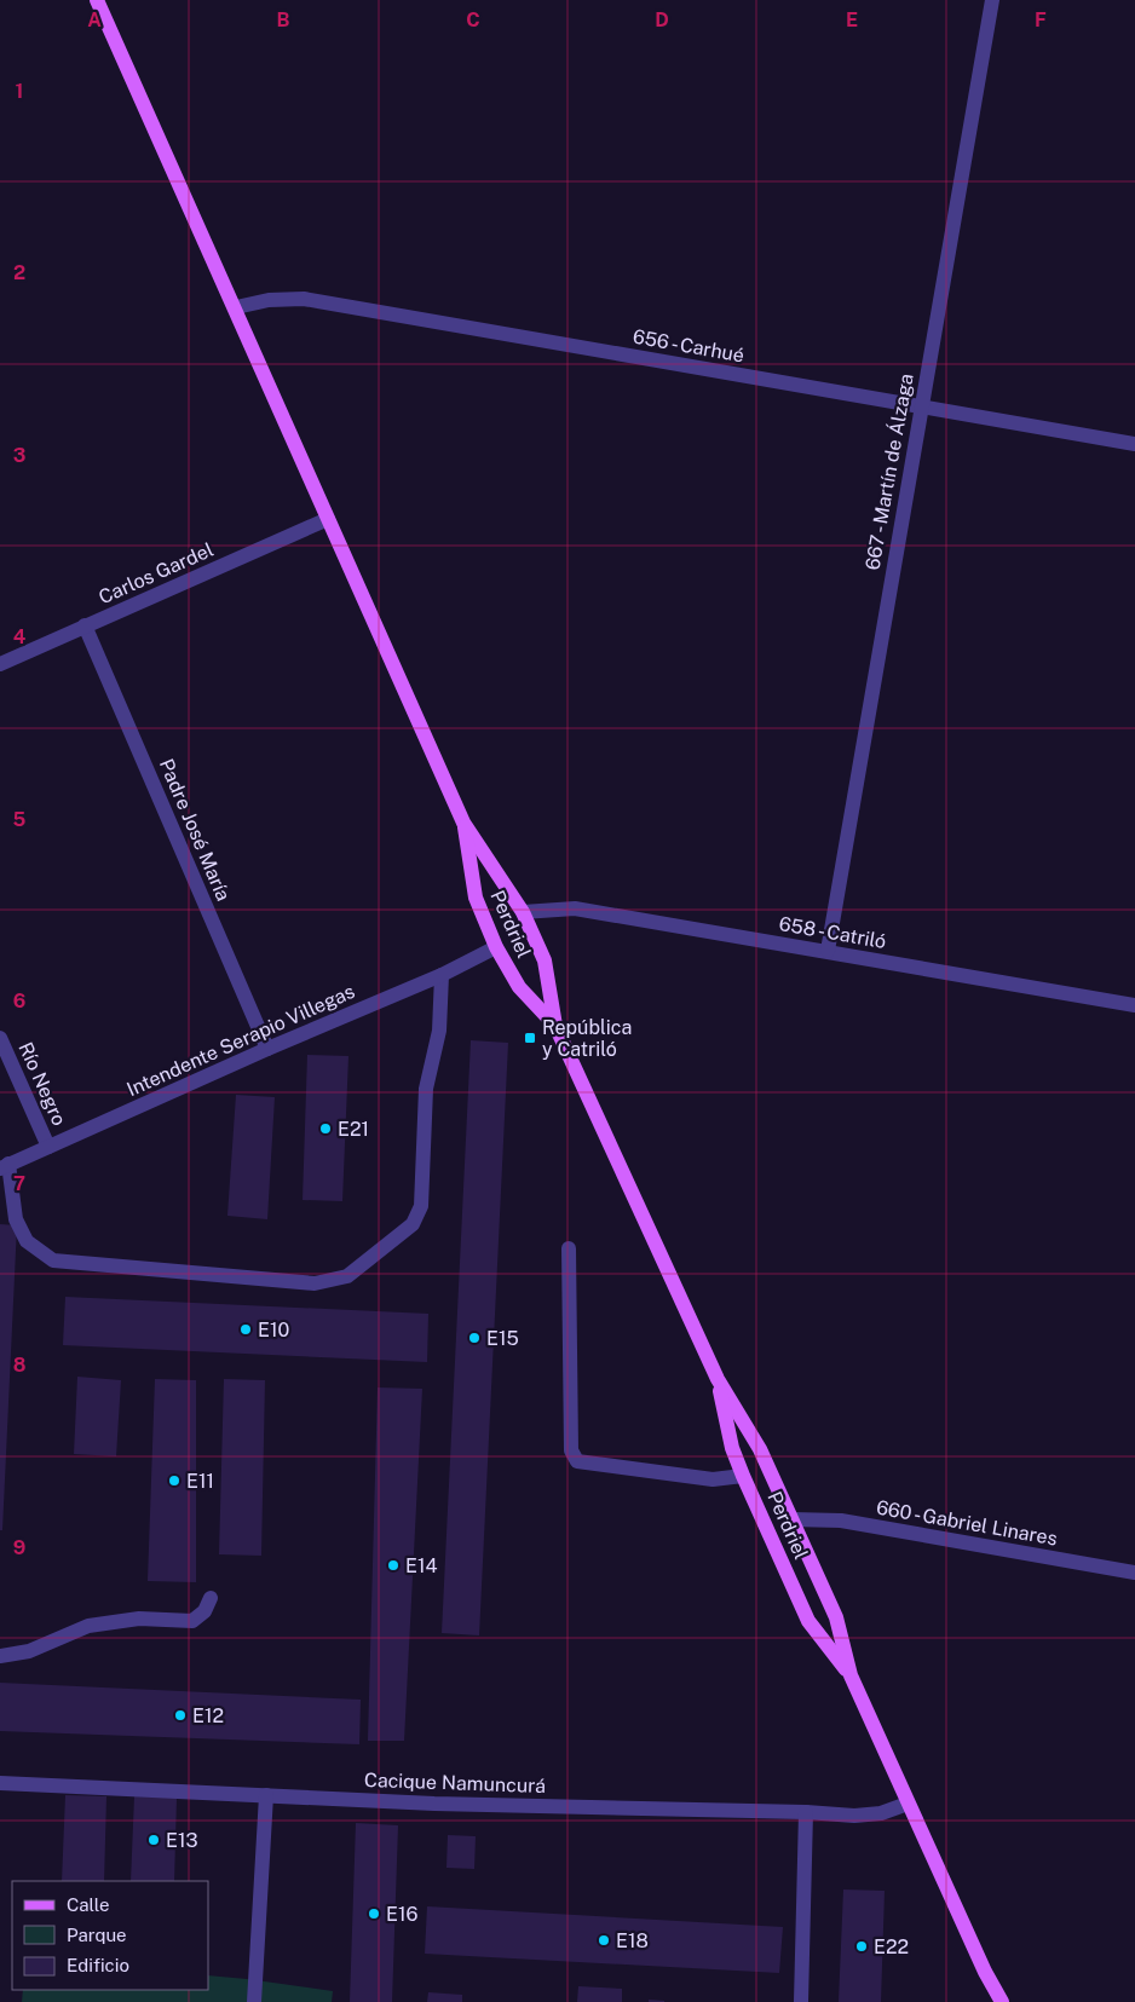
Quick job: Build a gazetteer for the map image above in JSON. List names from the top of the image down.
{
  "streets": {
    "main road": ["Perdriel"],
    "street": [
      "656 - Carhué",
      "667 - Martín de Álzaga",
      "Carlos Gardel",
      "Padre José María",
      "658 - Catriló",
      "Intendente Serapio Villegas",
      "Río Negro",
      "660 - Gabriel Linares",
      "Cacique Namuncurá"
    ]
  },
  "crossings": [
    ["656 - Carhué", "667 - Martín de Álzaga"],
    ["667 - Martín de Álzaga", "658 - Catriló"],
    ["Carlos Gardel", "Padre José María"],
    ["Padre José María", "Intendente Serapio Villegas"],
    ["Perdriel", "Intendente Serapio Villegas"],
    ["Intendente Serapio Villegas", "Río Negro"]
  ],
  "places": {
    "transit": ["República y Catriló"],
    "other": [
      "E21",
      "E10",
      "E15",
      "E11",
      "E14",
      "E12",
      "E13",
      "E16",
      "E18",
      "E22"
    ]
  },
  "legend": ["Calle", "Parque", "Edificio"],
  "grid": {
    "columns": [
      "A",
      "B",
      "C",
      "D",
      "E",
      "F"
    ],
    "rows": [
      "1",
      "2",
      "3",
      "4",
      "5",
      "6",
      "7",
      "8",
      "9"
    ]
  }
}
